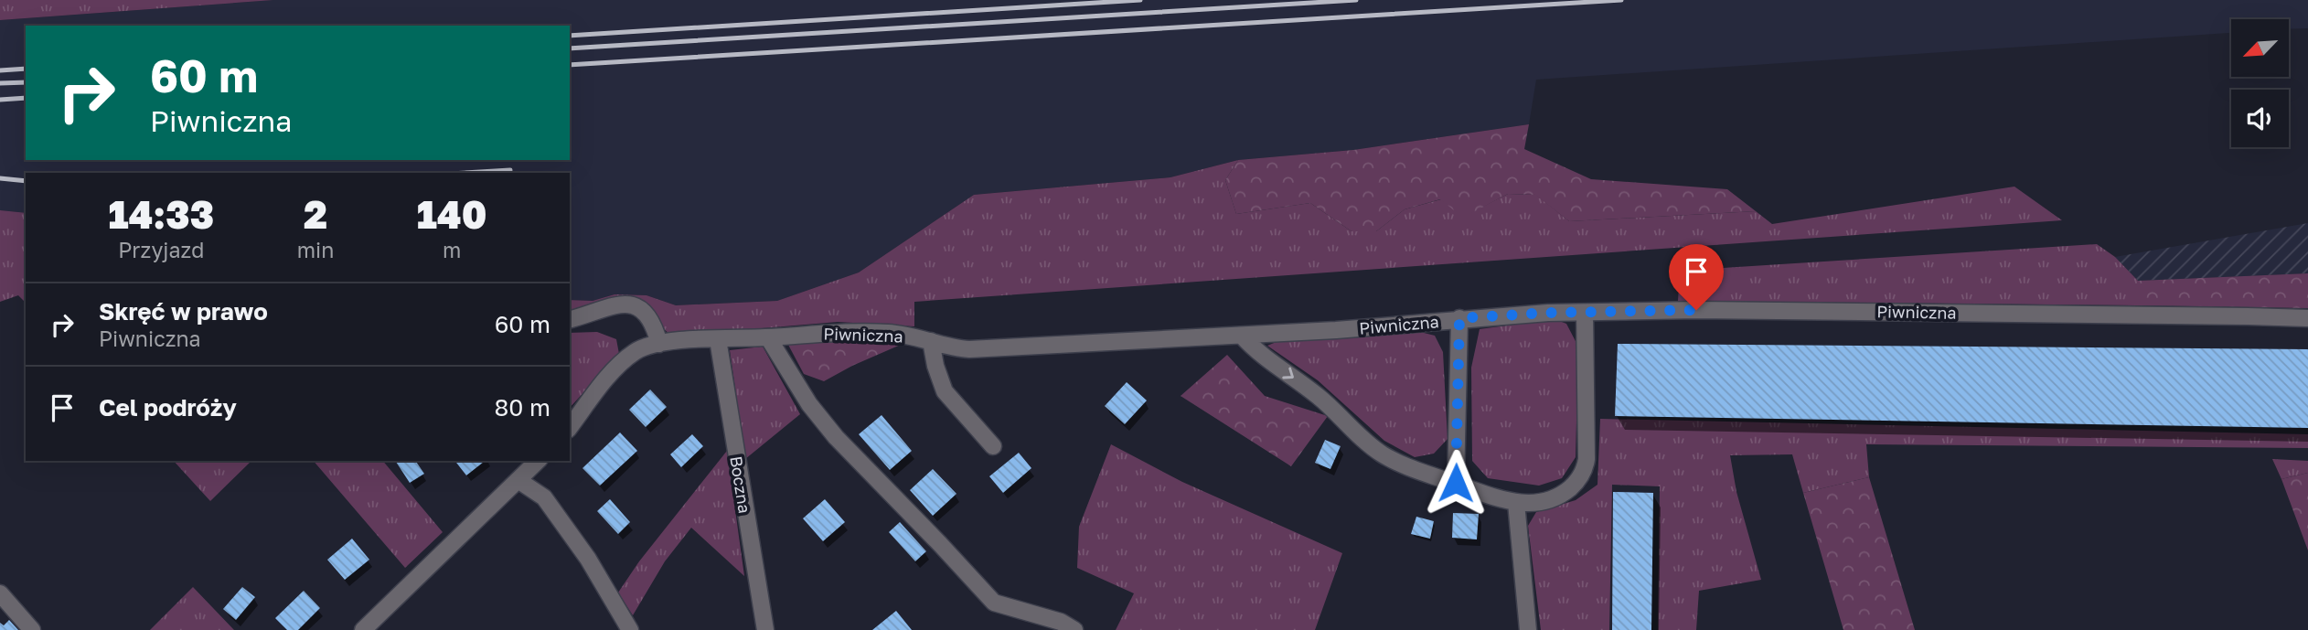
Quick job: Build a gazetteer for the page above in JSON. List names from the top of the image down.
{
  "streets": {
    "street": ["Piwniczna", "Boczna"]
  },
  "crossings": [
    ["Piwniczna", "Boczna"]
  ],
  "north": "bottom left",
  "page": {
    "turn": ["60 m", "Piwniczna"],
    "eta": [
      "14:33",
      "Przyjazd",
      "2",
      "min",
      "140",
      "m"
    ],
    "list": [
      {
        "name": "Skręć w prawo",
        "note": "Piwniczna",
        "value": "60 m"
      },
      {
        "name": "Cel podróży",
        "value": "80 m"
      }
    ]
  }
}
